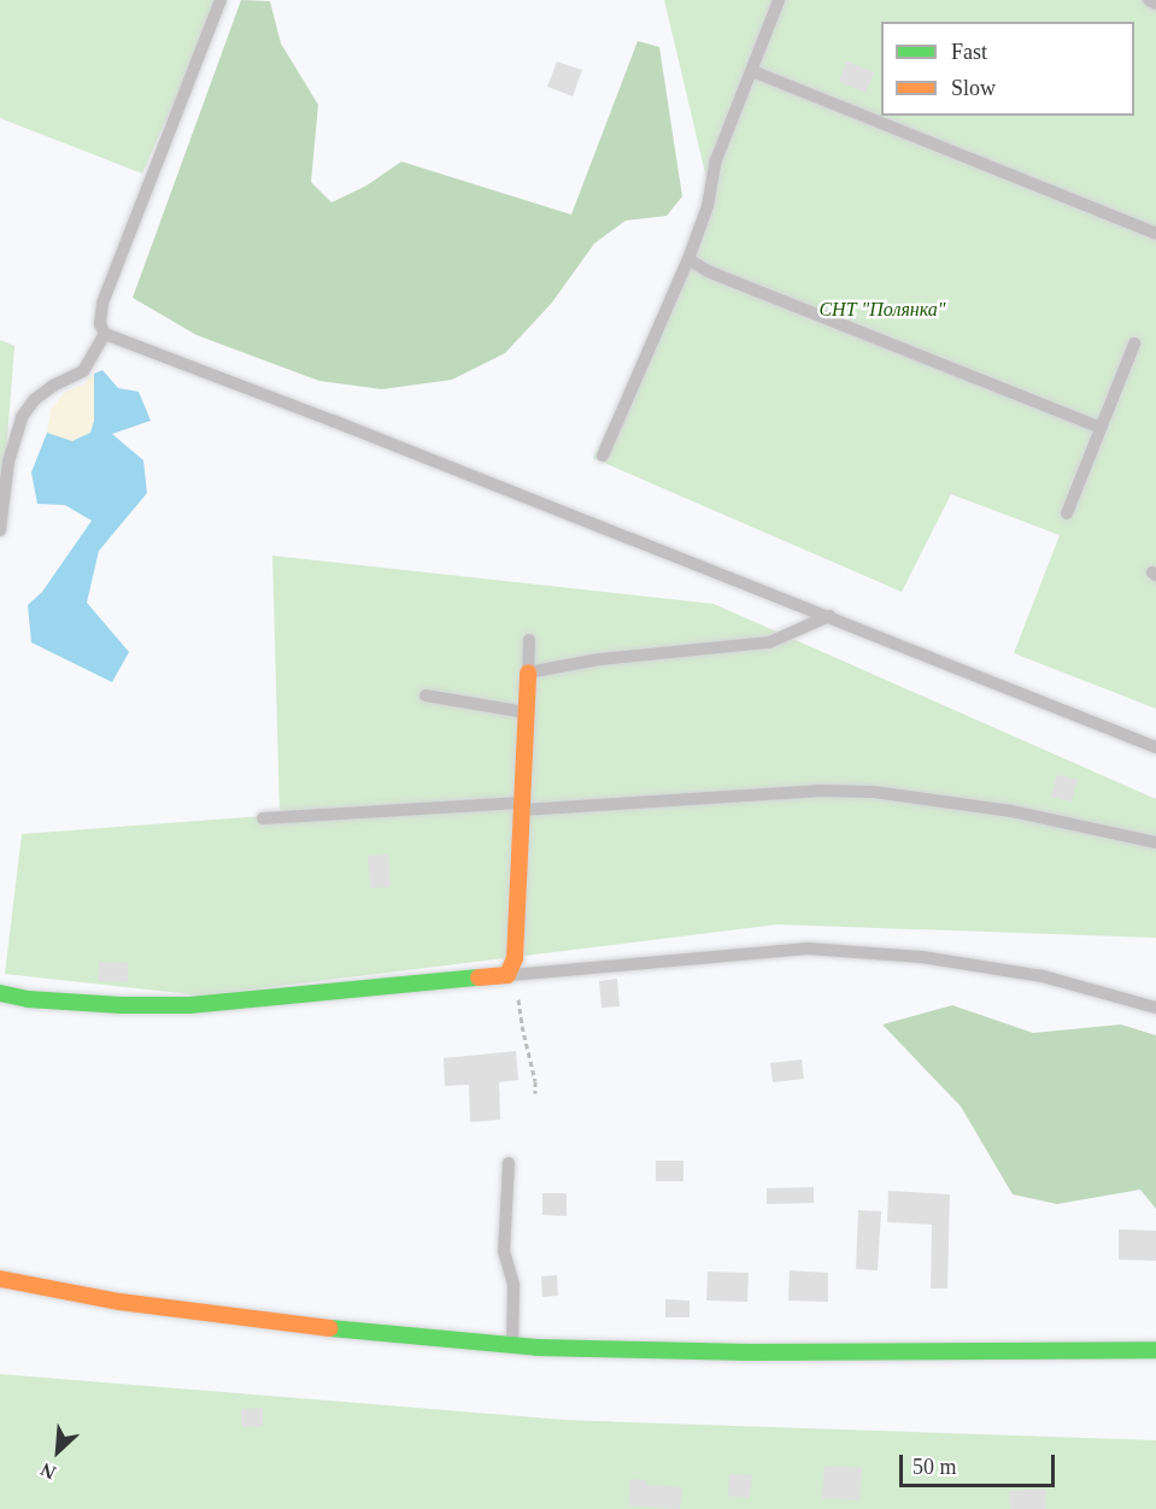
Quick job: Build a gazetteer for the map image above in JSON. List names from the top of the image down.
{
  "parks": ["СНТ \"Полянка\""],
  "legend": ["Fast", "Slow"],
  "scale_bar": "50 m",
  "north": "bottom left"
}
